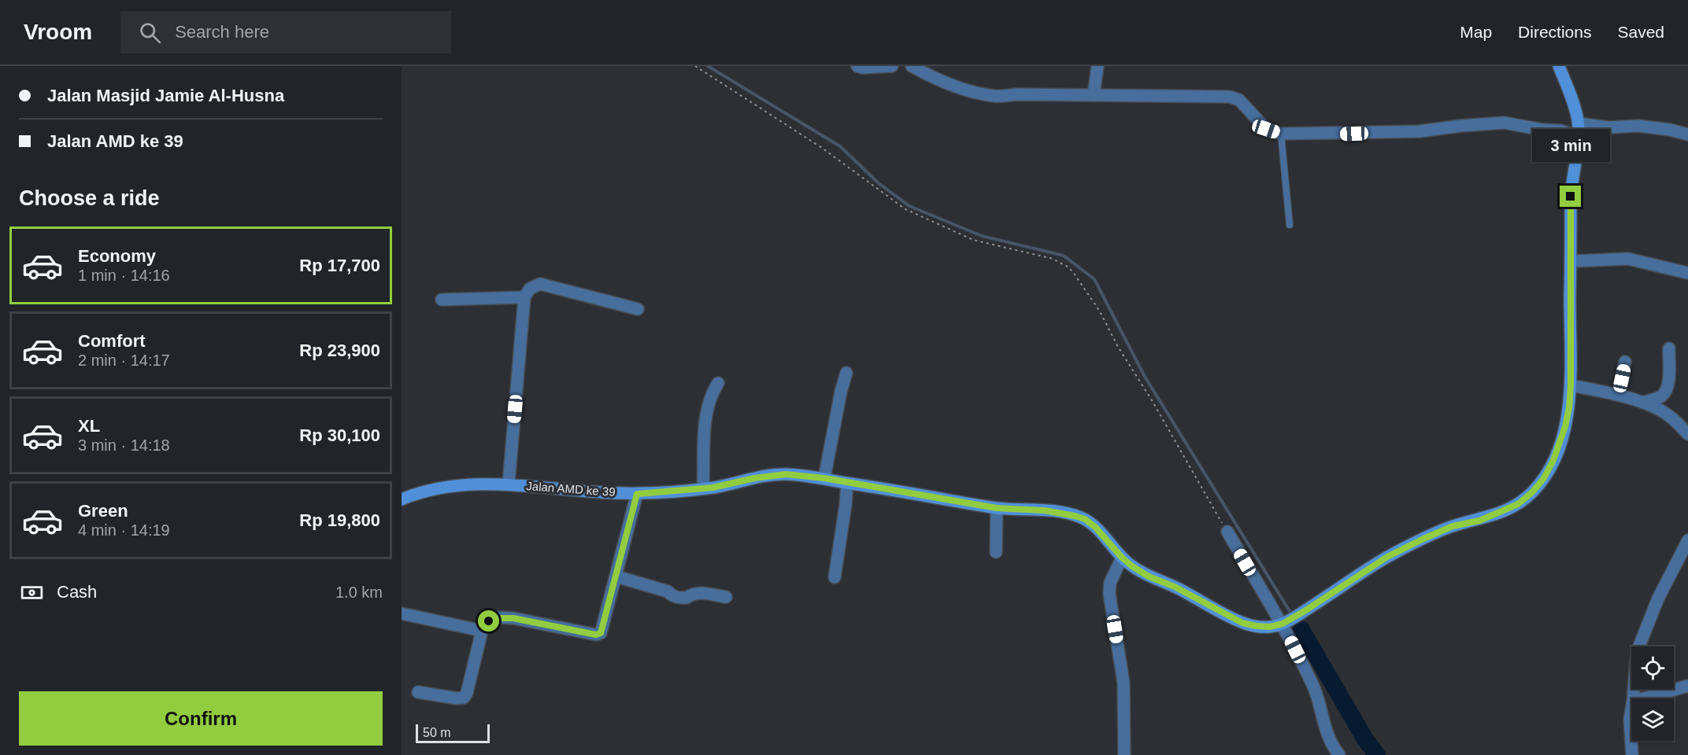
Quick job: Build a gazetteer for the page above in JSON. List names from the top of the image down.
{
  "streets": {
    "street": ["Jalan AMD ke 39"]
  },
  "scale_bar": "50 m",
  "page": {
    "header": "Vroom",
    "search": "Search here",
    "nav": ["Map", "Directions", "Saved"],
    "banner": ["Jalan Masjid Jamie Al-Husna", "Jalan AMD ke 39"],
    "bubble": "3 min",
    "heading": "Choose a ride",
    "list": [
      {
        "name": "Economy",
        "note": "1 min · 14:16",
        "value": "Rp 17,700"
      },
      {
        "name": "Comfort",
        "note": "2 min · 14:17",
        "value": "Rp 23,900"
      },
      {
        "name": "XL",
        "note": "3 min · 14:18",
        "value": "Rp 30,100"
      },
      {
        "name": "Green",
        "note": "4 min · 14:19",
        "value": "Rp 19,800"
      }
    ],
    "pay": ["Cash", "1.0 km"],
    "buttons": "Confirm",
    "scale": "50 m"
  }
}
